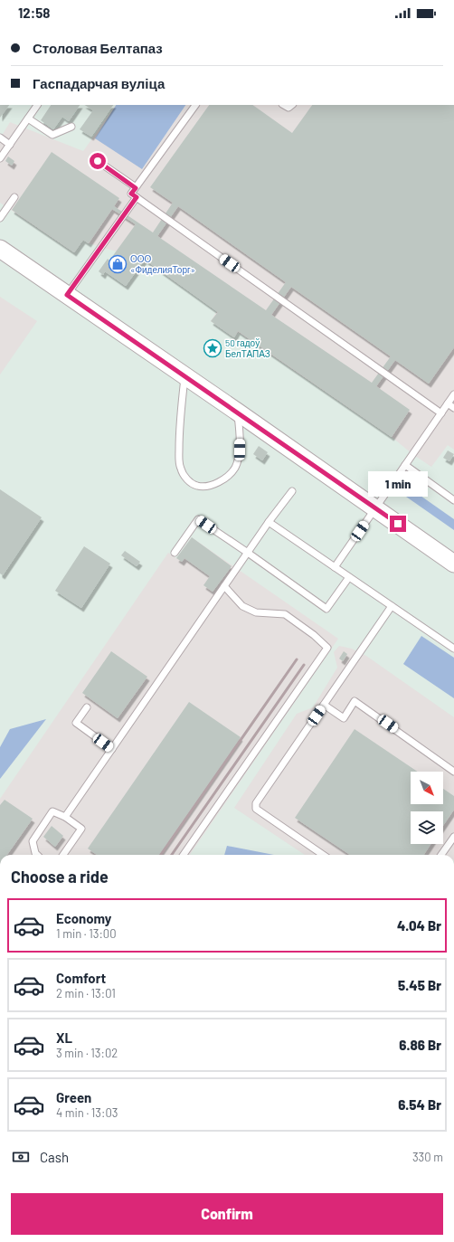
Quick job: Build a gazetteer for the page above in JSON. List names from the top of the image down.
{
  "places": {
    "shop": ["ООО «ФиделияТорг»"],
    "place": ["50 гадоў БелТАПАЗ"]
  },
  "north": "bottom right",
  "page": {
    "status": "12:58",
    "banner": ["Столовая Белтапаз", "Гаспадарчая вуліца"],
    "bubble": "1 min",
    "heading": "Choose a ride",
    "list": [
      {
        "name": "Economy",
        "note": "1 min · 13:00",
        "value": "4.04 Br"
      },
      {
        "name": "Comfort",
        "note": "2 min · 13:01",
        "value": "5.45 Br"
      },
      {
        "name": "XL",
        "note": "3 min · 13:02",
        "value": "6.86 Br"
      },
      {
        "name": "Green",
        "note": "4 min · 13:03",
        "value": "6.54 Br"
      }
    ],
    "pay": ["Cash", "330 m"],
    "buttons": "Confirm"
  }
}
